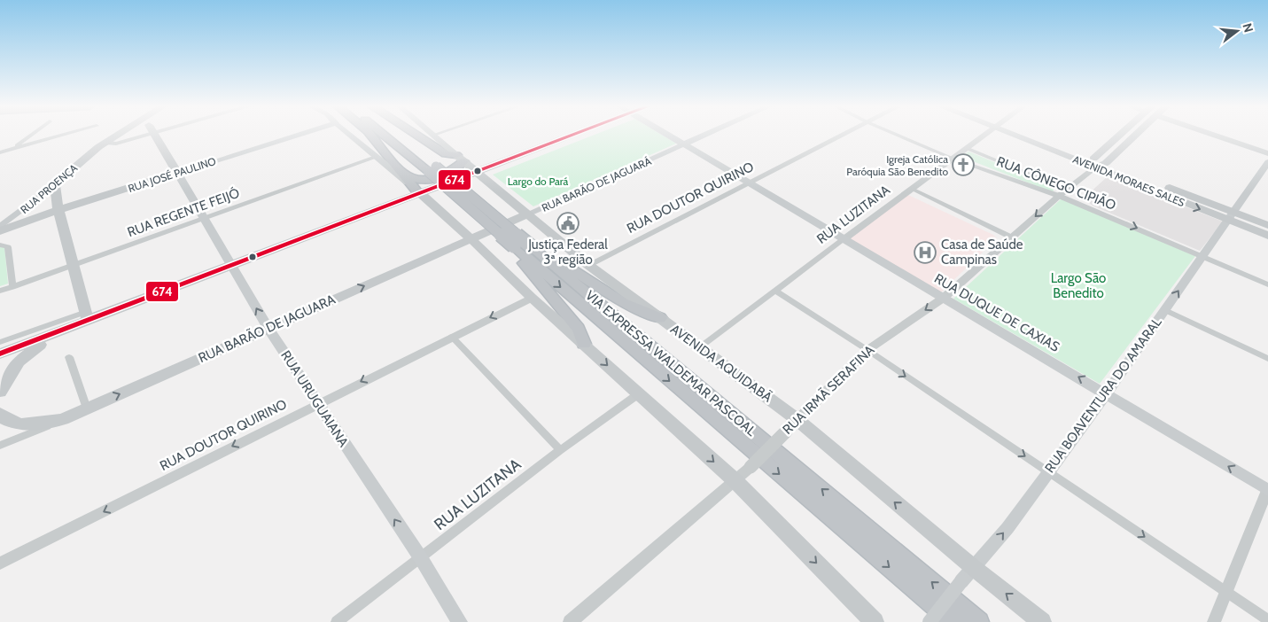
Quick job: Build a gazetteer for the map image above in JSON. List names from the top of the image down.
{
  "streets": {
    "highway": ["VIA EXPRESSA WALDEMAR PASCOAL"],
    "main road": [
      "RUA JOSÉ PAULINO",
      "AVENIDA MORAES SALES",
      "RUA BARÃO DE JAGUARÁ",
      "RUA PROENÇA",
      "RUA DUQUE DE CAXIAS",
      "RUA BARÃO DE JAGUARA",
      "AVENIDA AQUIDABÃ",
      "RUA IRMÃ SERAFINA",
      "RUA BOAVENTURA DO AMARAL",
      "RUA URUGUAIANA"
    ],
    "street": [
      "RUA CÔNEGO CIPIÃO",
      "RUA DOUTOR QUIRINO",
      "RUA REGENTE FEIJÓ",
      "RUA LUZITANA"
    ]
  },
  "crossings": [
    ["RUA JOSÉ PAULINO", "RUA PROENÇA"],
    ["RUA JOSÉ PAULINO", "RUA URUGUAIANA"],
    ["AVENIDA MORAES SALES", "RUA IRMÃ SERAFINA"],
    ["AVENIDA MORAES SALES", "RUA BOAVENTURA DO AMARAL"],
    ["RUA CÔNEGO CIPIÃO", "RUA LUZITANA"],
    ["RUA CÔNEGO CIPIÃO", "RUA IRMÃ SERAFINA"],
    ["RUA CÔNEGO CIPIÃO", "RUA BOAVENTURA DO AMARAL"],
    ["RUA BARÃO DE JAGUARÁ", "RUA DUQUE DE CAXIAS"],
    ["RUA BARÃO DE JAGUARÁ", "RUA BARÃO DE JAGUARA"],
    ["RUA BARÃO DE JAGUARÁ", "AVENIDA AQUIDABÃ"],
    ["RUA DOUTOR QUIRINO", "RUA DUQUE DE CAXIAS"],
    ["RUA DOUTOR QUIRINO", "AVENIDA AQUIDABÃ"],
    ["RUA DOUTOR QUIRINO", "RUA URUGUAIANA"],
    ["RUA REGENTE FEIJÓ", "RUA URUGUAIANA"],
    ["RUA LUZITANA", "RUA DUQUE DE CAXIAS"],
    ["RUA LUZITANA", "AVENIDA AQUIDABÃ"],
    ["RUA LUZITANA", "RUA URUGUAIANA"],
    ["RUA DUQUE DE CAXIAS", "RUA IRMÃ SERAFINA"],
    ["RUA DUQUE DE CAXIAS", "RUA BOAVENTURA DO AMARAL"],
    ["RUA BARÃO DE JAGUARA", "RUA URUGUAIANA"],
    ["AVENIDA AQUIDABÃ", "RUA IRMÃ SERAFINA"],
    ["AVENIDA AQUIDABÃ", "RUA BOAVENTURA DO AMARAL"]
  ],
  "one_way": ["RUA DOUTOR QUIRINO", "RUA DUQUE DE CAXIAS", "RUA URUGUAIANA"],
  "parks": ["Largo do Pará", "Largo São Benedito"],
  "places": {
    "church": ["Igreja Católica Paróquia São Benedito"],
    "public building": ["Justiça Federal 3ª região"],
    "hospital": ["Casa de Saúde Campinas"]
  },
  "lines": ["transit line 674"],
  "north": "right"
}
